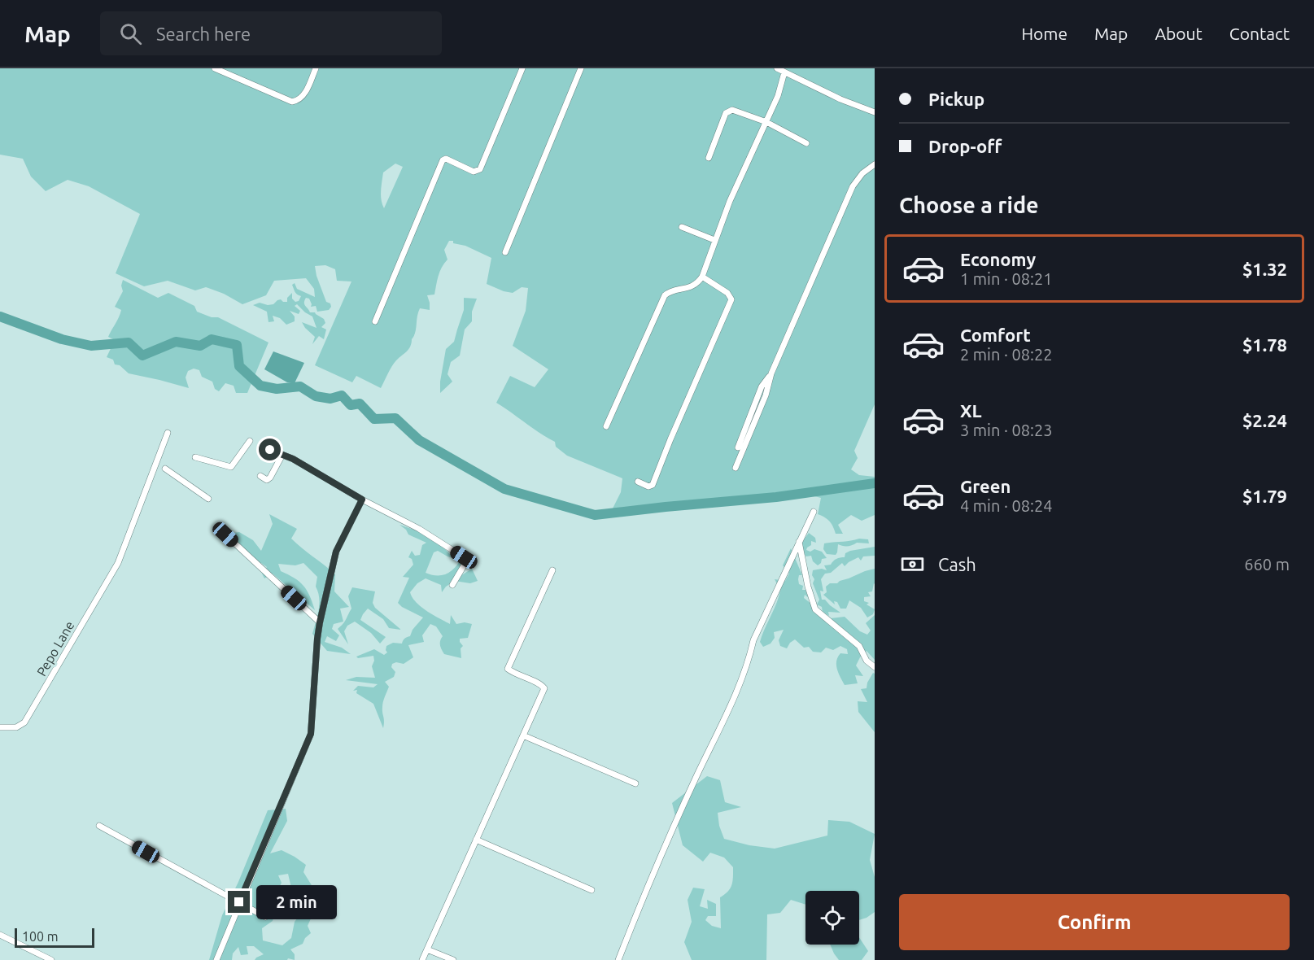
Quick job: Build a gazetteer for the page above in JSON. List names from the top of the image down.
{
  "streets": {
    "street": ["Pepo Lane"]
  },
  "scale_bar": "100 m",
  "page": {
    "header": "Map",
    "search": "Search here",
    "nav": [
      "Home",
      "Map",
      "About",
      "Contact"
    ],
    "banner": ["Pickup", "Drop-off"],
    "heading": "Choose a ride",
    "list": [
      {
        "name": "Economy",
        "note": "1 min · 08:21",
        "value": "$1.32"
      },
      {
        "name": "Comfort",
        "note": "2 min · 08:22",
        "value": "$1.78"
      },
      {
        "name": "XL",
        "note": "3 min · 08:23",
        "value": "$2.24"
      },
      {
        "name": "Green",
        "note": "4 min · 08:24",
        "value": "$1.79"
      }
    ],
    "pay": ["Cash", "660 m"],
    "buttons": "Confirm",
    "bubble": "2 min",
    "scale": "100 m"
  }
}
